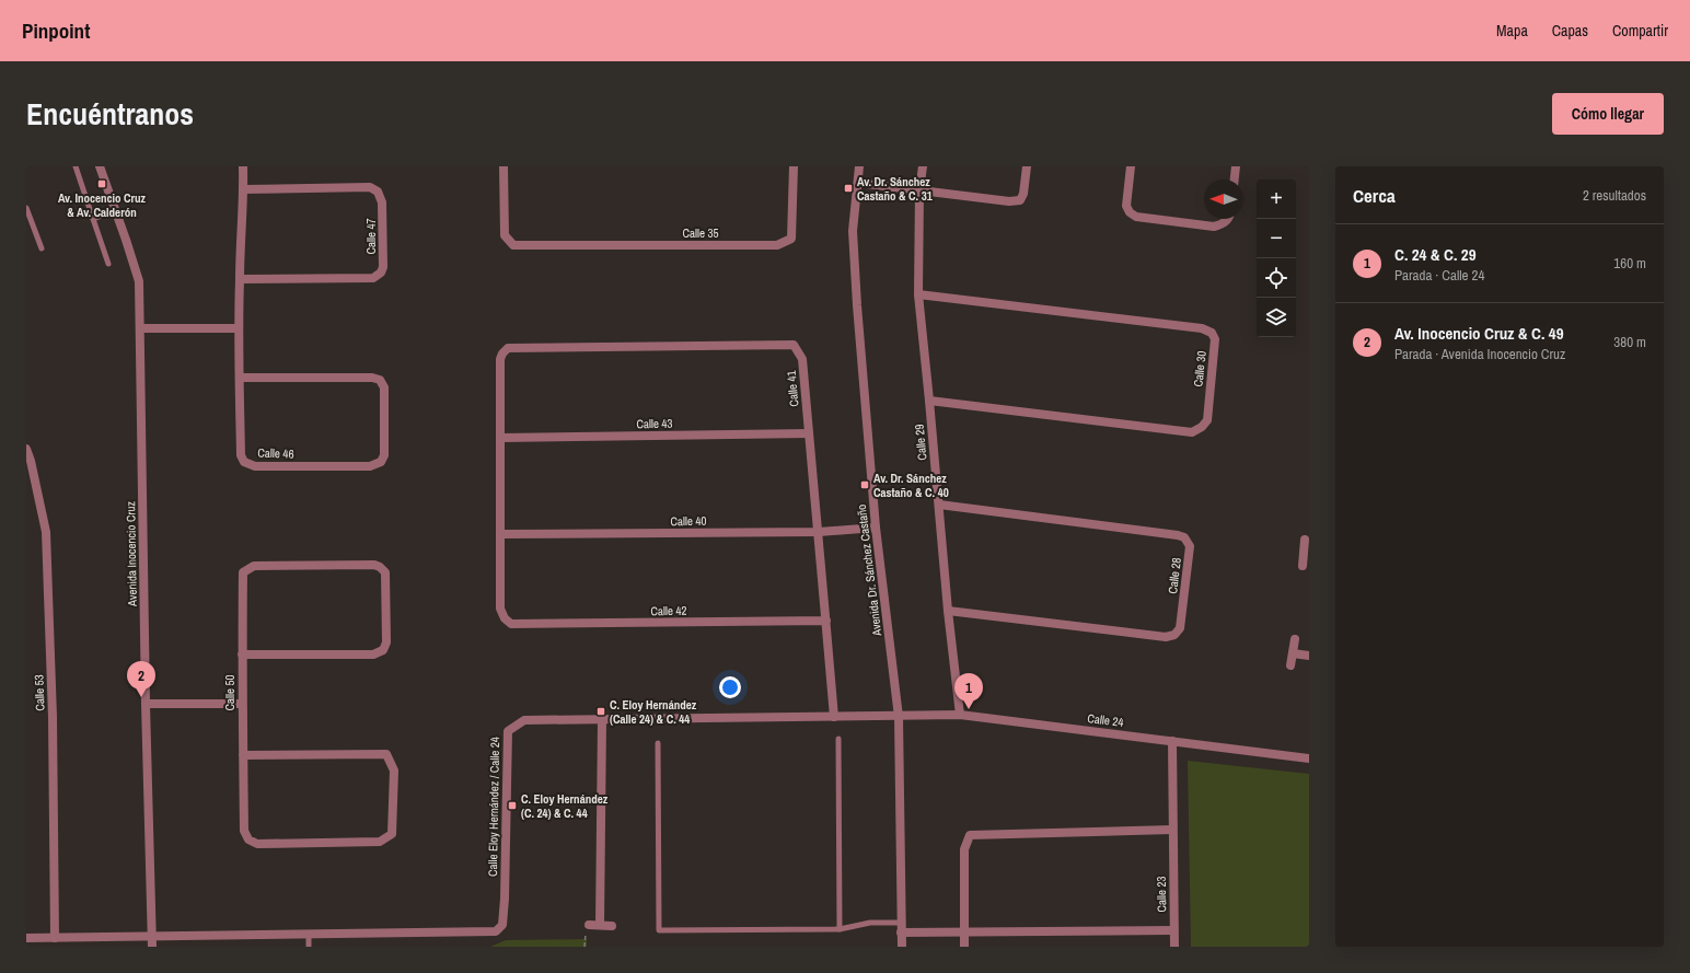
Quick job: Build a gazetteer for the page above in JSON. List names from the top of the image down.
{
  "streets": {
    "street": [
      "Calle 35",
      "Calle 47",
      "Calle 30",
      "Calle 41",
      "Calle 43",
      "Calle 29",
      "Calle 46",
      "Calle 40",
      "Avenida Inocencio Cruz",
      "Avenida Dr. Sánchez Castaño",
      "Calle 28",
      "Calle 42",
      "Calle 53",
      "Calle 50",
      "Calle 24",
      "Calle Eloy Hernández / Calle 24",
      "Calle 23"
    ]
  },
  "crossings": [
    ["Calle 47", "Calle 46"],
    ["Calle 30", "Calle 29"],
    ["Calle 41", "Calle 43"],
    ["Calle 41", "Calle 40"],
    ["Calle 41", "Calle 42"],
    ["Calle 41", "Calle Eloy Hernández / Calle 24"],
    ["Calle 29", "Calle 28"],
    ["Calle 29", "Calle 24"],
    ["Calle 40", "Avenida Dr. Sánchez Castaño"],
    ["Calle 40", "Calle 42"],
    ["Avenida Inocencio Cruz", "Calle Eloy Hernández / Calle 24"],
    ["Avenida Dr. Sánchez Castaño", "Calle 24"],
    ["Avenida Dr. Sánchez Castaño", "Calle Eloy Hernández / Calle 24"],
    ["Calle 24", "Calle Eloy Hernández / Calle 24"],
    ["Calle 24", "Calle 23"]
  ],
  "places": {
    "transit": [
      "Av. Inocencio Cruz & Av. Calderón",
      "Av. Dr. Sánchez Castaño & C. 31",
      "Av. Dr. Sánchez Castaño & C. 40",
      "C. Eloy Hernández (Calle 24) & C. 44",
      "C. Eloy Hernández (C. 24) & C. 44"
    ]
  },
  "north": "left",
  "page": {
    "header": "Pinpoint",
    "nav": ["Mapa", "Capas", "Compartir"],
    "title": "Encuéntranos",
    "buttons": "Cómo llegar",
    "heading": ["Cerca", "2 resultados"],
    "map_buttons": ["+", "−"],
    "list": [
      {
        "mark": "1",
        "name": "C. 24 & C. 29",
        "note": "Parada · Calle 24",
        "value": "160 m"
      },
      {
        "mark": "2",
        "name": "Av. Inocencio Cruz & C. 49",
        "note": "Parada · Avenida Inocencio Cruz",
        "value": "380 m"
      }
    ],
    "pins": ["2", "1"]
  }
}
